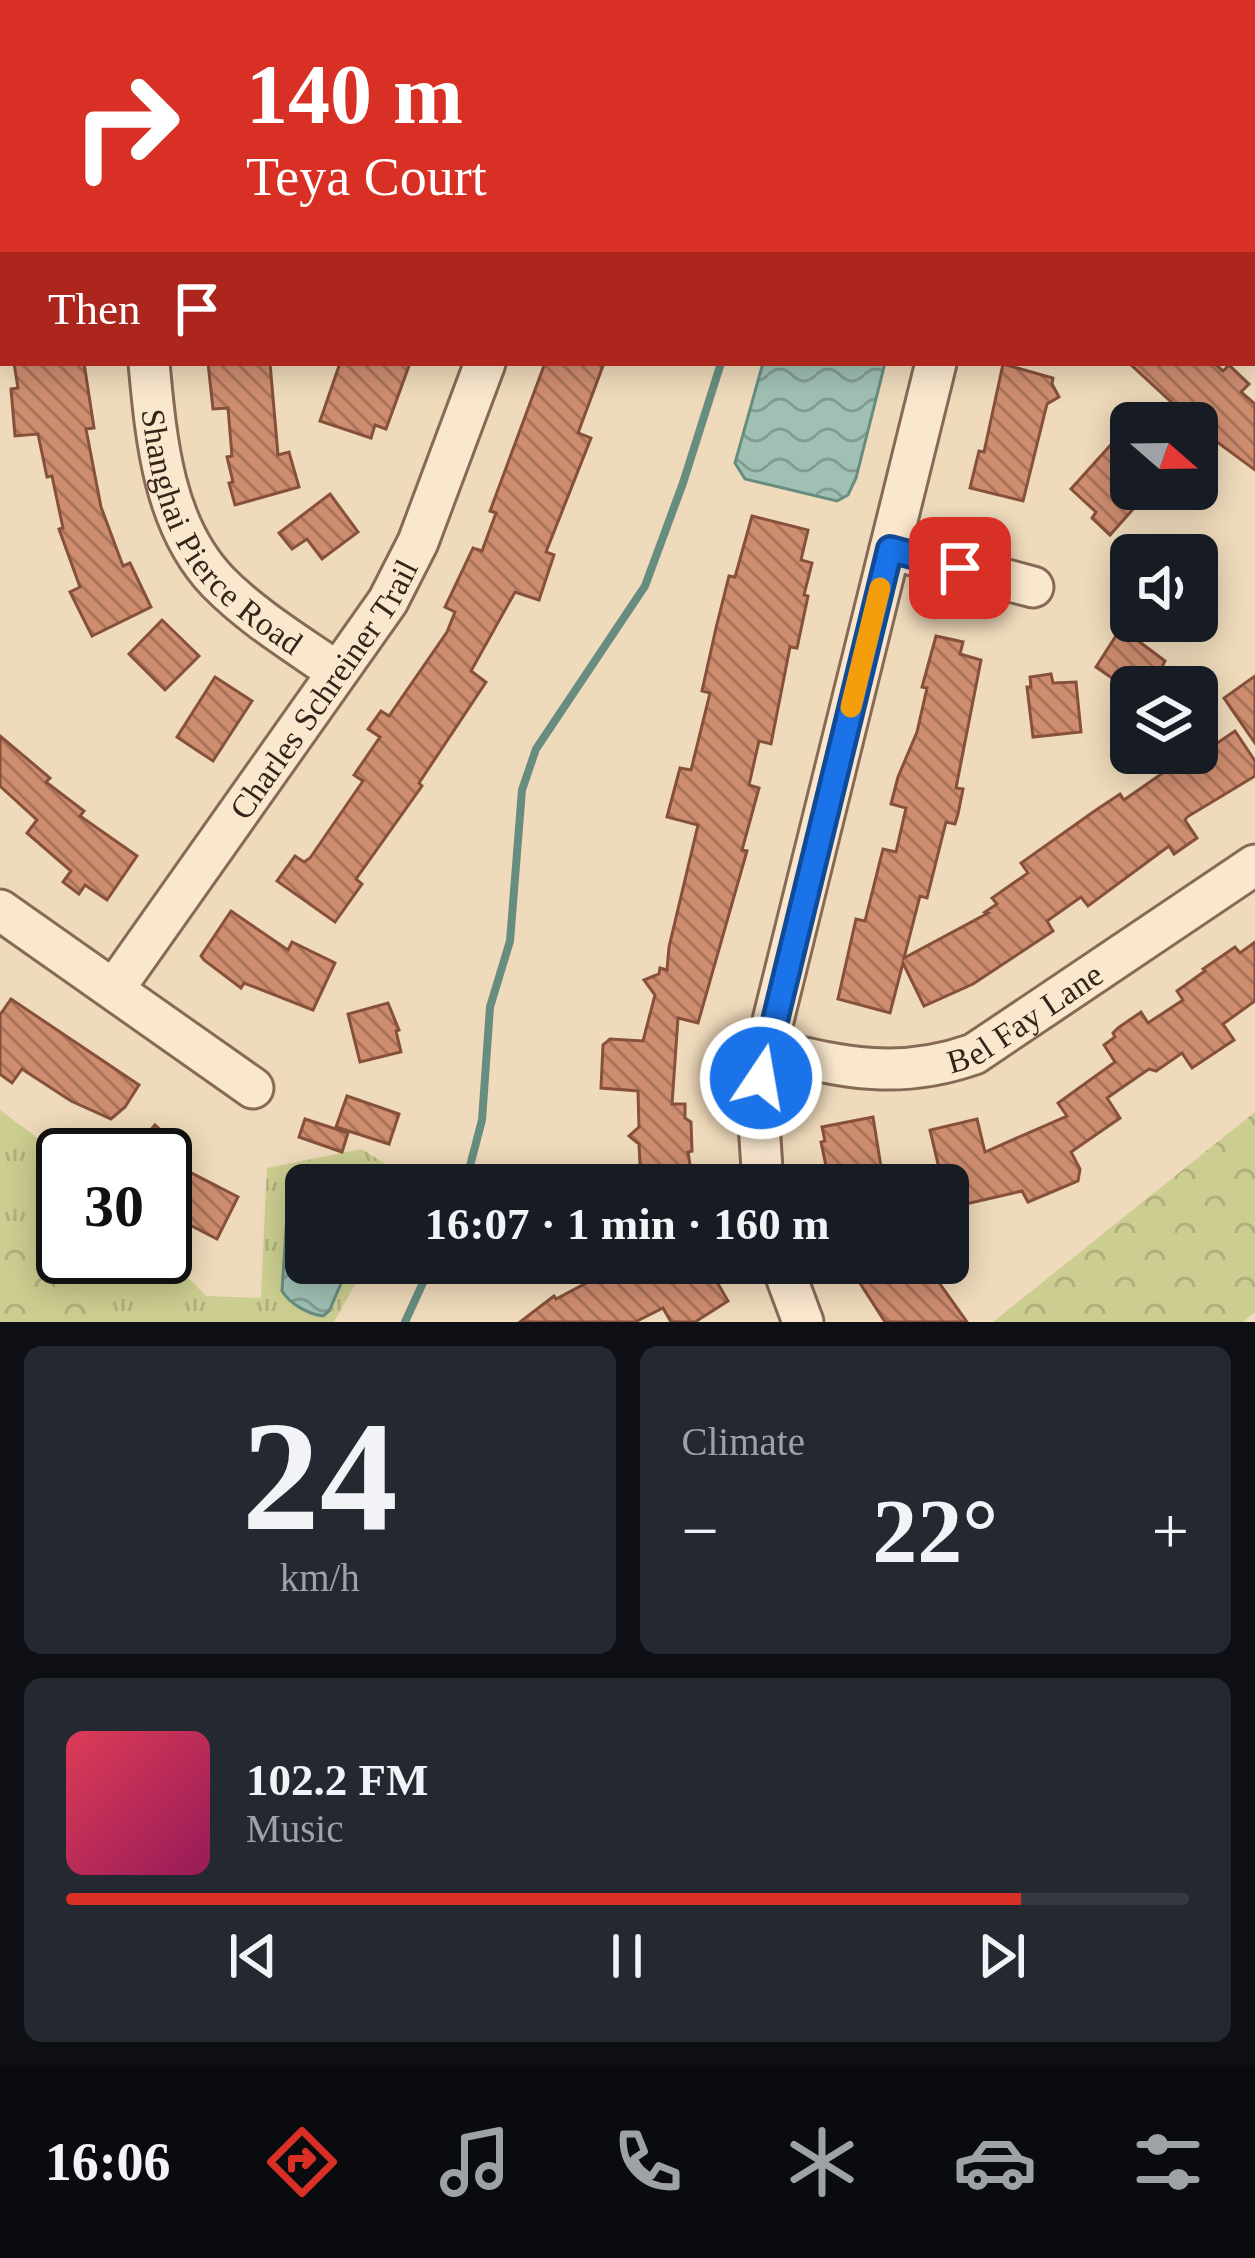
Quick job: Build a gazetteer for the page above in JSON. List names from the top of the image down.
{
  "streets": {
    "street": ["Shanghai Pierce Road", "Charles Schreiner Trail", "Bel Fay Lane"]
  },
  "crossings": [
    ["Shanghai Pierce Road", "Charles Schreiner Trail"]
  ],
  "north": "right",
  "page": {
    "turn": ["140 m", "Teya Court"],
    "then": "Then",
    "limit": "30",
    "trip": "16:07 · 1 min · 160 m",
    "tile": [
      ["24", "km/h"],
      "Climate"
    ],
    "heat": ["−", "22°", "+"],
    "song": ["102.2 FM", "Music"],
    "tabs": "16:06"
  }
}
